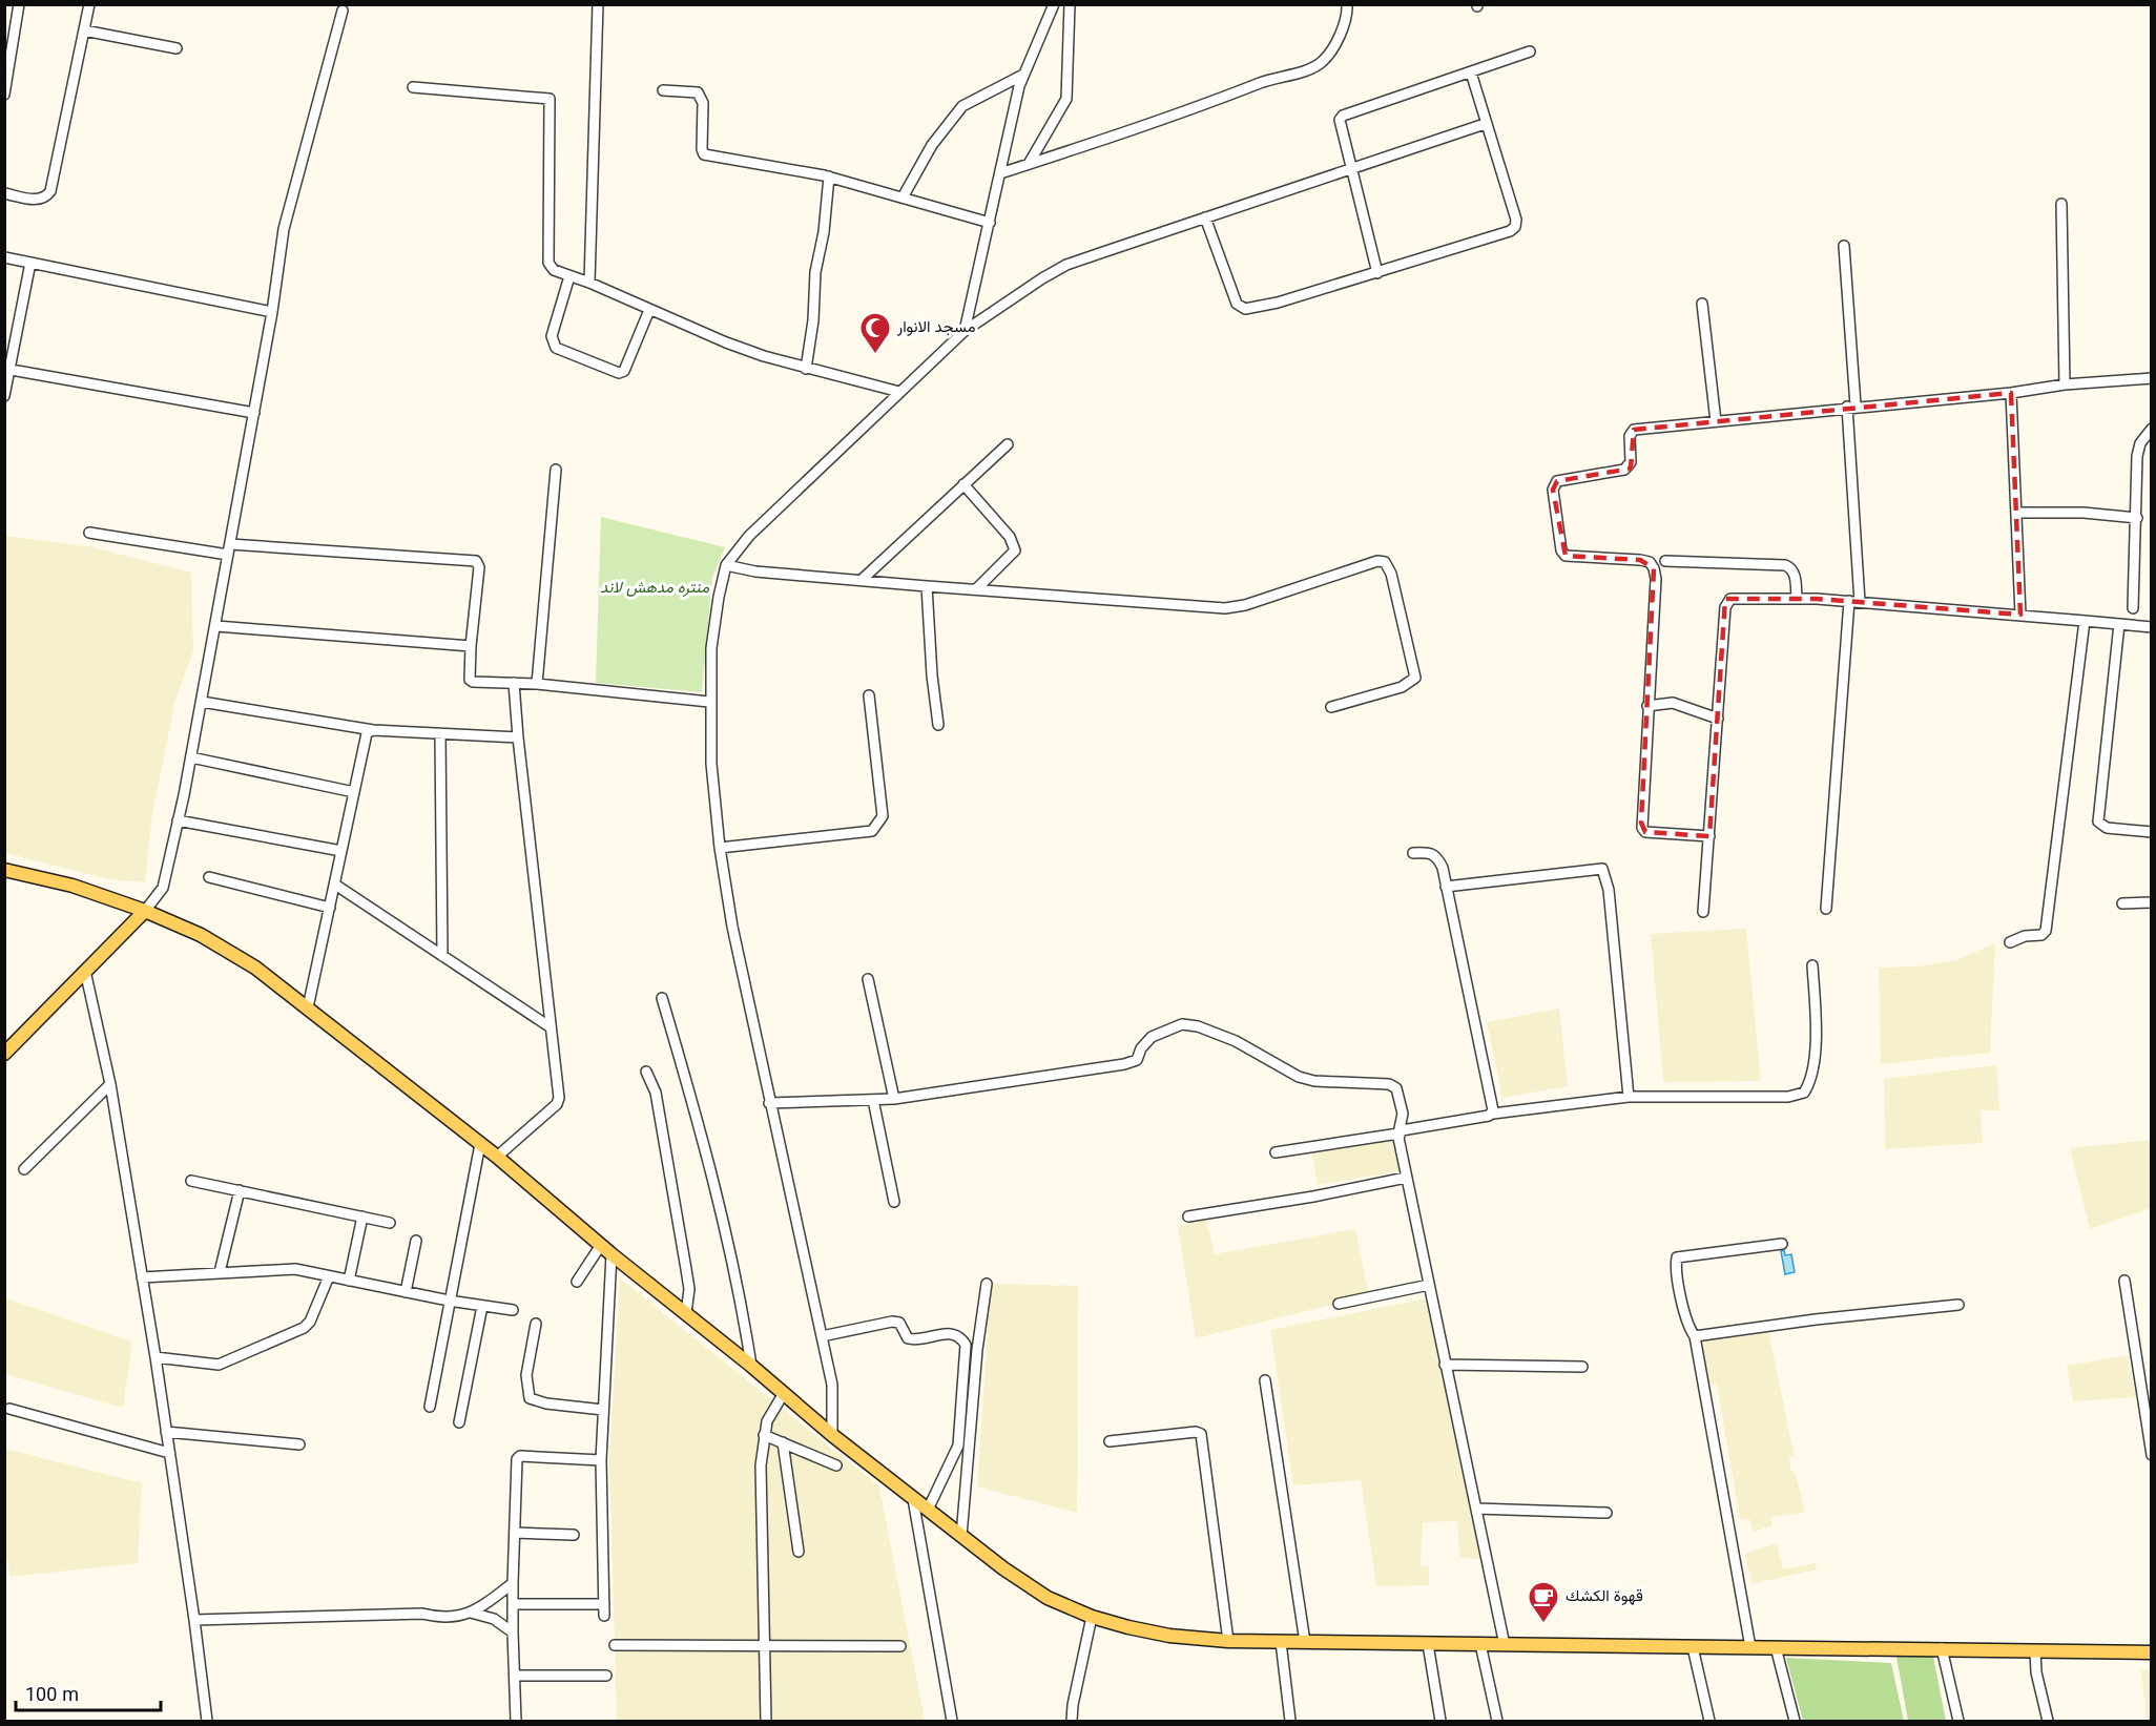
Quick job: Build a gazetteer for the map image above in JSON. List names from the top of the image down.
{
  "parks": ["منتره مدهش لاند"],
  "places": {
    "mosque": ["مسجد الانوار"],
    "cafe": ["قهوة الكشك"]
  },
  "scale_bar": "100 m"
}
